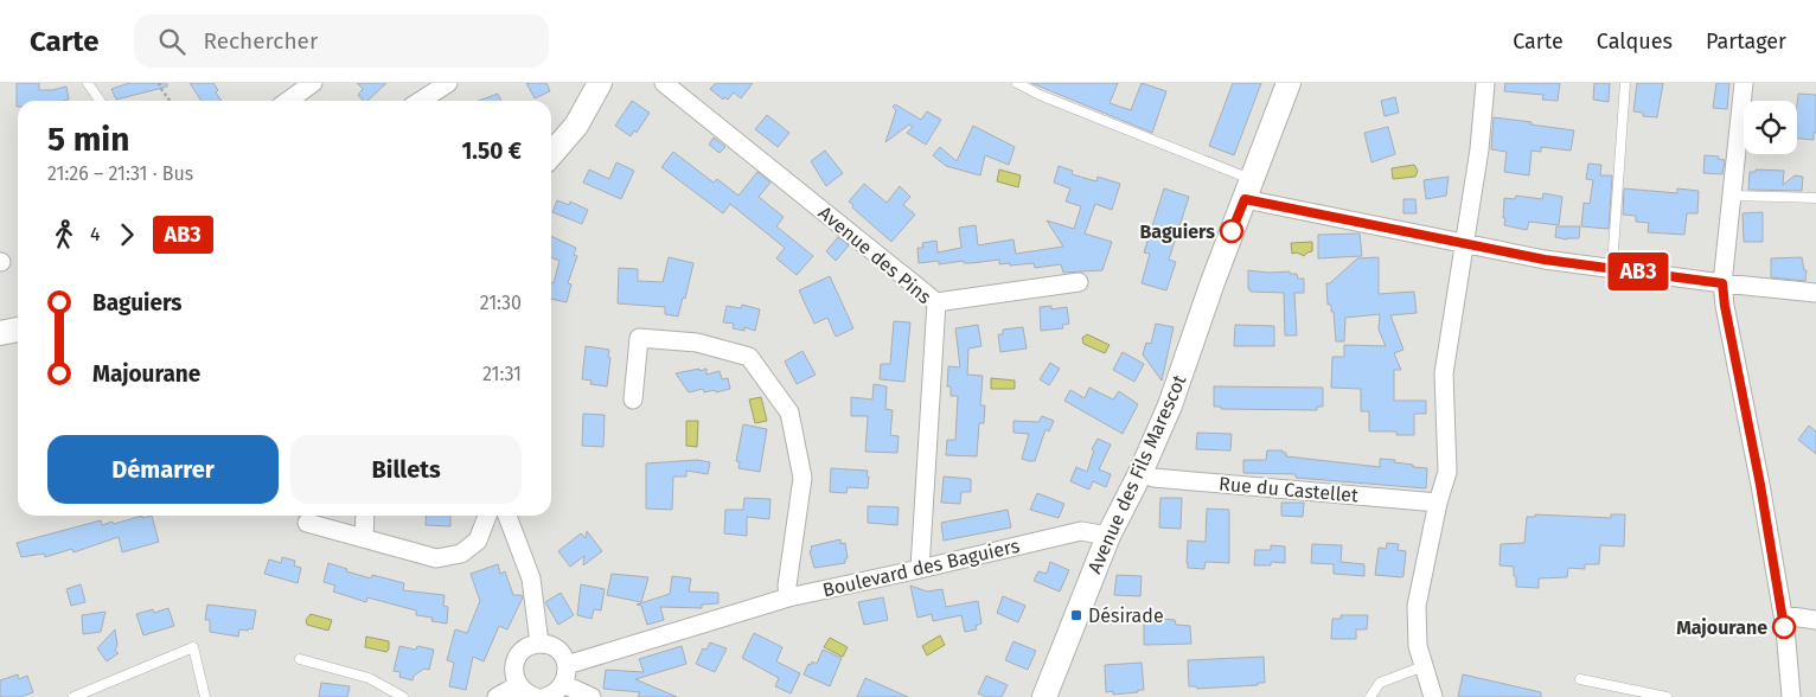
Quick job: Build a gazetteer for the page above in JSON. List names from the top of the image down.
{
  "streets": {
    "street": [
      "Avenue des Pins",
      "Avenue des Fils Marescot",
      "Rue du Castellet",
      "Boulevard des Baguiers"
    ]
  },
  "crossings": [
    ["Avenue des Pins", "Boulevard des Baguiers"],
    ["Avenue des Fils Marescot", "Rue du Castellet"],
    ["Avenue des Fils Marescot", "Boulevard des Baguiers"]
  ],
  "places": {
    "other": ["Baguiers", "Majourane"],
    "transit": ["Désirade"]
  },
  "lines": ["bus line AB3"],
  "page": {
    "header": "Carte",
    "search": "Rechercher",
    "nav": ["Carte", "Calques", "Partager"],
    "on_map": "AB3",
    "heading": ["5 min", "21:26 – 21:31 · Bus", "1.50 €"],
    "legs": ["4", "AB3"],
    "list": [
      {
        "name": "Baguiers",
        "value": "21:30"
      },
      {
        "name": "Majourane",
        "value": "21:31"
      }
    ],
    "buttons": ["Démarrer", "Billets"]
  }
}
